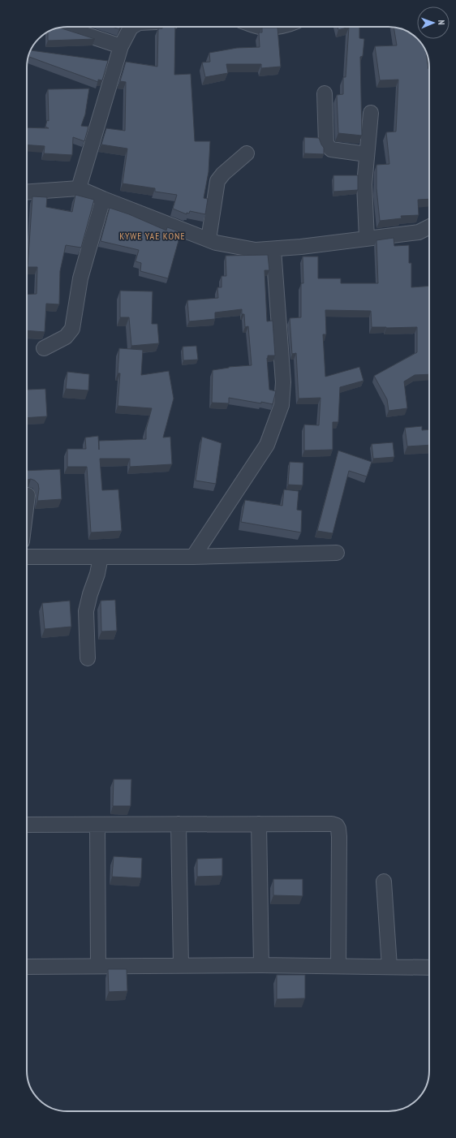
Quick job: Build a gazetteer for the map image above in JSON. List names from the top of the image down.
{
  "districts": ["KYWE YAE KONE"],
  "north": "right"
}
